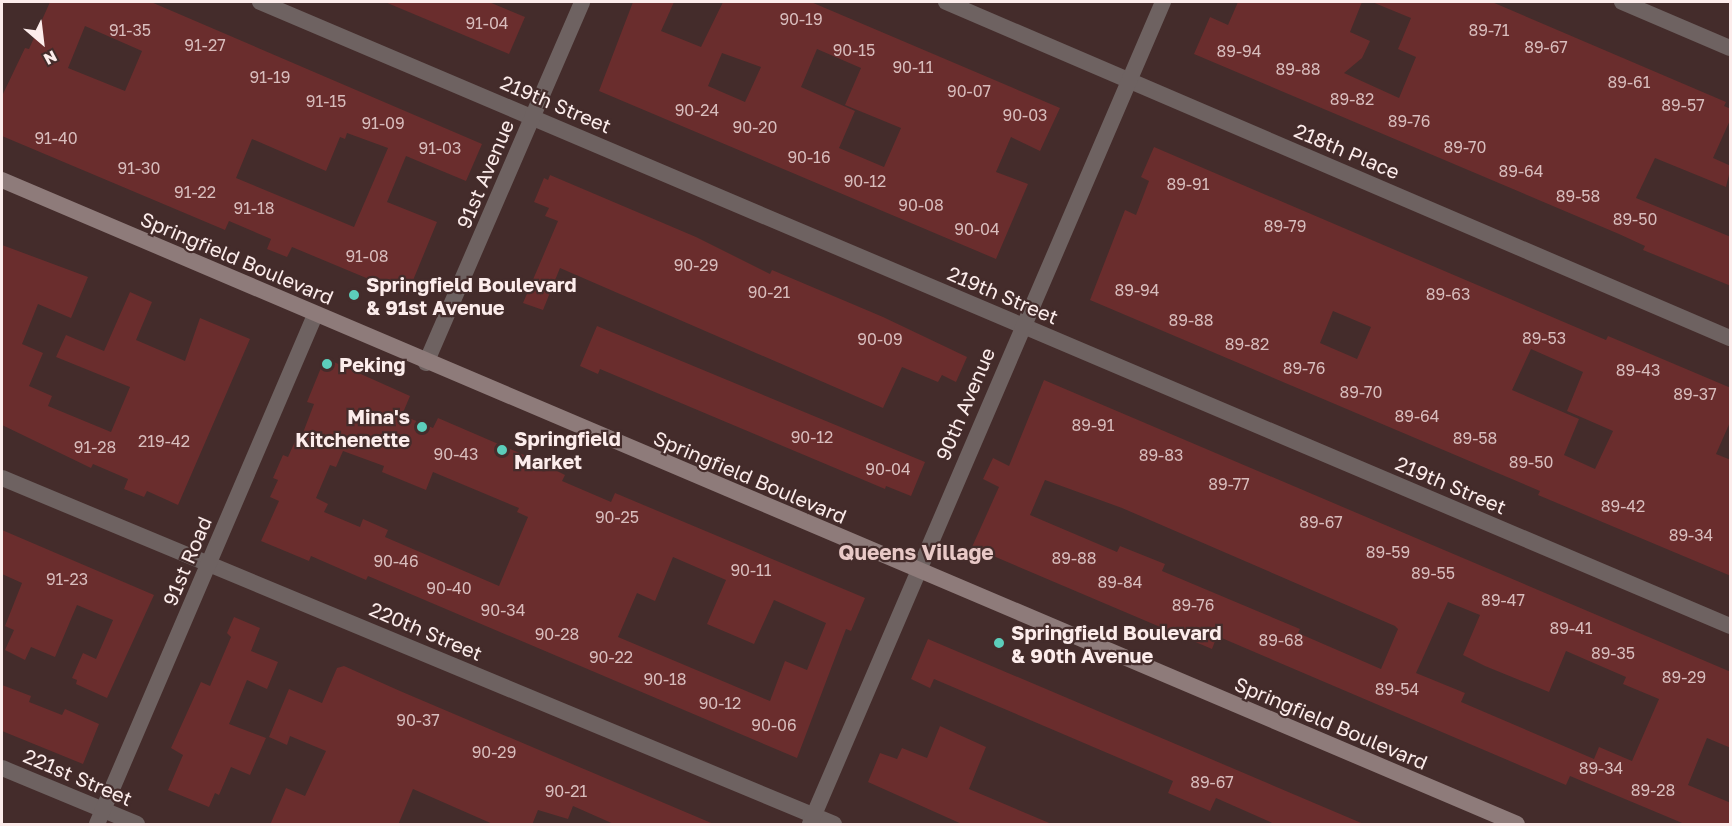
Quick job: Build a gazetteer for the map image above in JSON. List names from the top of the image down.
{
  "streets": {
    "main road": ["Springfield Boulevard"],
    "street": [
      "219th Street",
      "218th Place",
      "91st Avenue",
      "90th Avenue",
      "91st Road",
      "220th Street",
      "221st Street"
    ]
  },
  "crossings": [
    ["219th Street", "91st Avenue"],
    ["219th Street", "90th Avenue"],
    ["218th Place", "90th Avenue"],
    ["91st Avenue", "Springfield Boulevard"],
    ["Springfield Boulevard", "90th Avenue"],
    ["Springfield Boulevard", "91st Road"],
    ["90th Avenue", "220th Street"],
    ["91st Road", "220th Street"],
    ["91st Road", "221st Street"]
  ],
  "districts": ["Queens Village"],
  "places": [
    "Springfield Boulevard & 91st Avenue",
    "Peking",
    "Mina's Kitchenette",
    "Springfield Market",
    "Springfield Boulevard & 90th Avenue"
  ],
  "house_numbers": [
    "90-19",
    "91-04",
    "91-35",
    "89-71",
    "91-27",
    "89-67",
    "90-15",
    "89-94",
    "90-11",
    "89-88",
    "91-19",
    "89-61",
    "90-07",
    "89-82",
    "91-15",
    "89-57",
    "90-24",
    "90-03",
    "89-76",
    "91-09",
    "90-20",
    "91-40",
    "89-70",
    "91-03",
    "90-16",
    "91-30",
    "89-64",
    "90-12",
    "89-91",
    "91-22",
    "89-58",
    "90-08",
    "91-18",
    "89-50",
    "89-79",
    "90-04",
    "91-08",
    "90-29",
    "89-94",
    "90-21",
    "89-63",
    "89-88",
    "89-53",
    "90-09",
    "89-82",
    "89-76",
    "89-43",
    "89-70",
    "89-37",
    "89-64",
    "89-91",
    "90-12",
    "89-58",
    "219-42",
    "91-28",
    "90-43",
    "89-83",
    "89-50",
    "90-04",
    "89-77",
    "89-42",
    "90-25",
    "89-67",
    "89-34",
    "89-59",
    "89-88",
    "90-46",
    "90-11",
    "89-55",
    "91-23",
    "89-84",
    "90-40",
    "89-47",
    "89-76",
    "90-34",
    "89-41",
    "90-28",
    "89-68",
    "89-35",
    "90-22",
    "89-29",
    "90-18",
    "89-54",
    "90-12",
    "90-37",
    "90-06",
    "90-29",
    "89-34",
    "89-67",
    "89-28",
    "90-21"
  ],
  "north": "bottom right"
}
